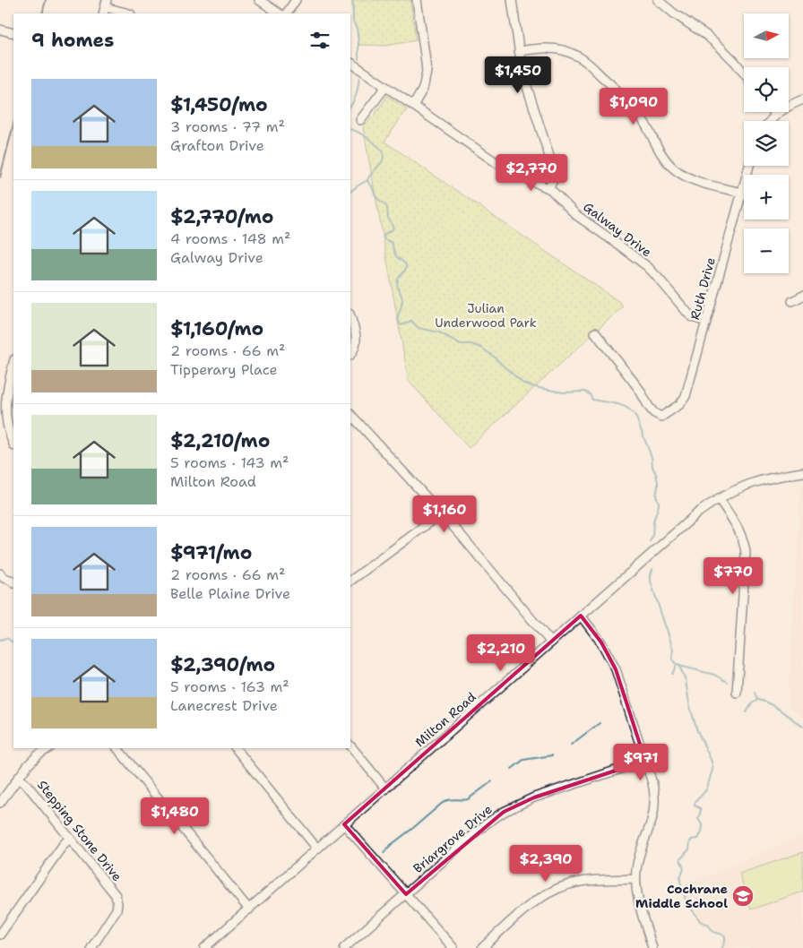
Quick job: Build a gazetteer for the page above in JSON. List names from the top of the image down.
{
  "streets": {
    "street": [
      "Galway Drive",
      "Ruth Drive",
      "Milton Road",
      "Stepping Stone Drive",
      "Briargrove Drive"
    ]
  },
  "crossings": [
    ["Galway Drive", "Ruth Drive"]
  ],
  "parks": ["Julian Underwood Park"],
  "places": {
    "school or university": ["Cochrane Middle School"]
  },
  "north": "right",
  "page": {
    "map_buttons": ["+", "−"],
    "heading": "9 homes",
    "price": [
      "$1,450",
      "$1,090",
      "$2,770",
      "$1,160",
      "$770",
      "$2,210",
      "$971",
      "$1,480",
      "$2,390"
    ],
    "list": [
      {
        "name": "$1,450/mo",
        "note": "3 rooms · 77 m² · Grafton Drive"
      },
      {
        "name": "$2,770/mo",
        "note": "4 rooms · 148 m² · Galway Drive"
      },
      {
        "name": "$1,160/mo",
        "note": "2 rooms · 66 m² · Tipperary Place"
      },
      {
        "name": "$2,210/mo",
        "note": "5 rooms · 143 m² · Milton Road"
      },
      {
        "name": "$971/mo",
        "note": "2 rooms · 66 m² · Belle Plaine Drive"
      },
      {
        "name": "$2,390/mo",
        "note": "5 rooms · 163 m² · Lanecrest Drive"
      }
    ]
  }
}
